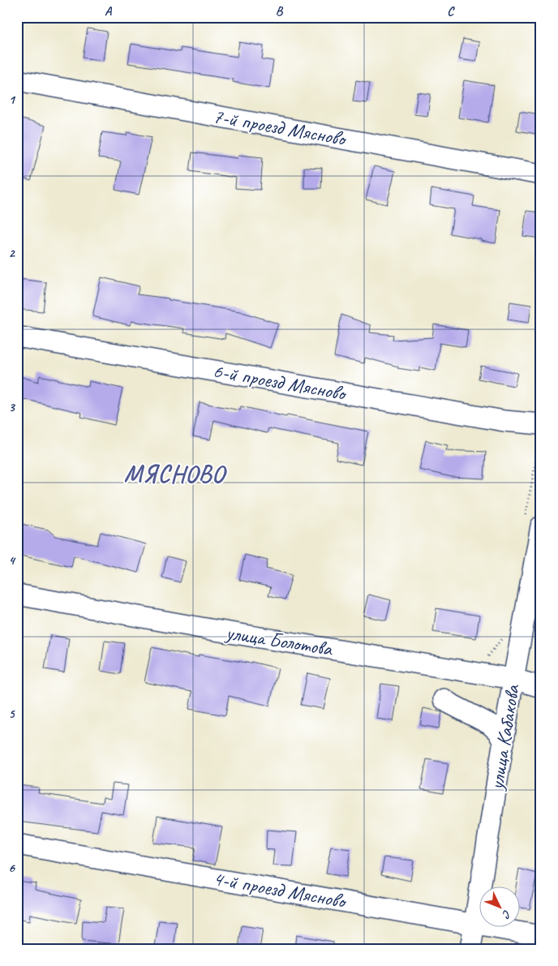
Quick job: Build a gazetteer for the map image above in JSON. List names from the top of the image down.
{
  "streets": {
    "street": [
      "7-й проезд Мясново",
      "6-й проезд Мясново",
      "улица Болотова",
      "улица Кабакова",
      "4-й проезд Мясново"
    ]
  },
  "crossings": [
    ["улица Болотова", "улица Кабакова"],
    ["улица Кабакова", "4-й проезд Мясново"]
  ],
  "districts": ["МЯСНОВО"],
  "north": "bottom right",
  "grid": {
    "columns": ["A", "B", "C"],
    "rows": [
      "1",
      "2",
      "3",
      "4",
      "5",
      "6"
    ]
  }
}
